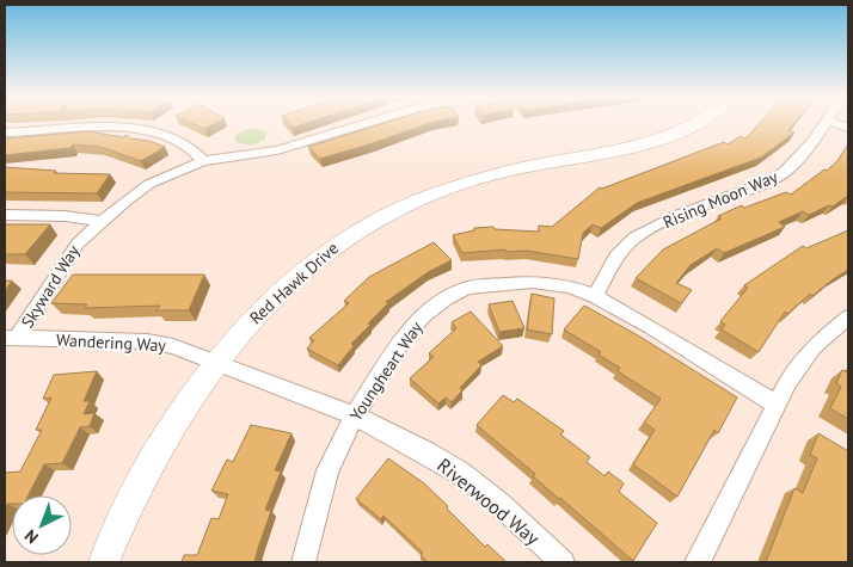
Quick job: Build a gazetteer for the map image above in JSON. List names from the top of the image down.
{
  "streets": {
    "street": [
      "Rising Moon Way",
      "Red Hawk Drive",
      "Skyward Way",
      "Wandering Way",
      "Youngheart Way",
      "Riverwood Way"
    ]
  },
  "crossings": [
    ["Rising Moon Way", "Youngheart Way"],
    ["Red Hawk Drive", "Wandering Way"],
    ["Red Hawk Drive", "Riverwood Way"],
    ["Skyward Way", "Wandering Way"],
    ["Wandering Way", "Riverwood Way"],
    ["Youngheart Way", "Riverwood Way"]
  ],
  "north": "bottom left"
}
